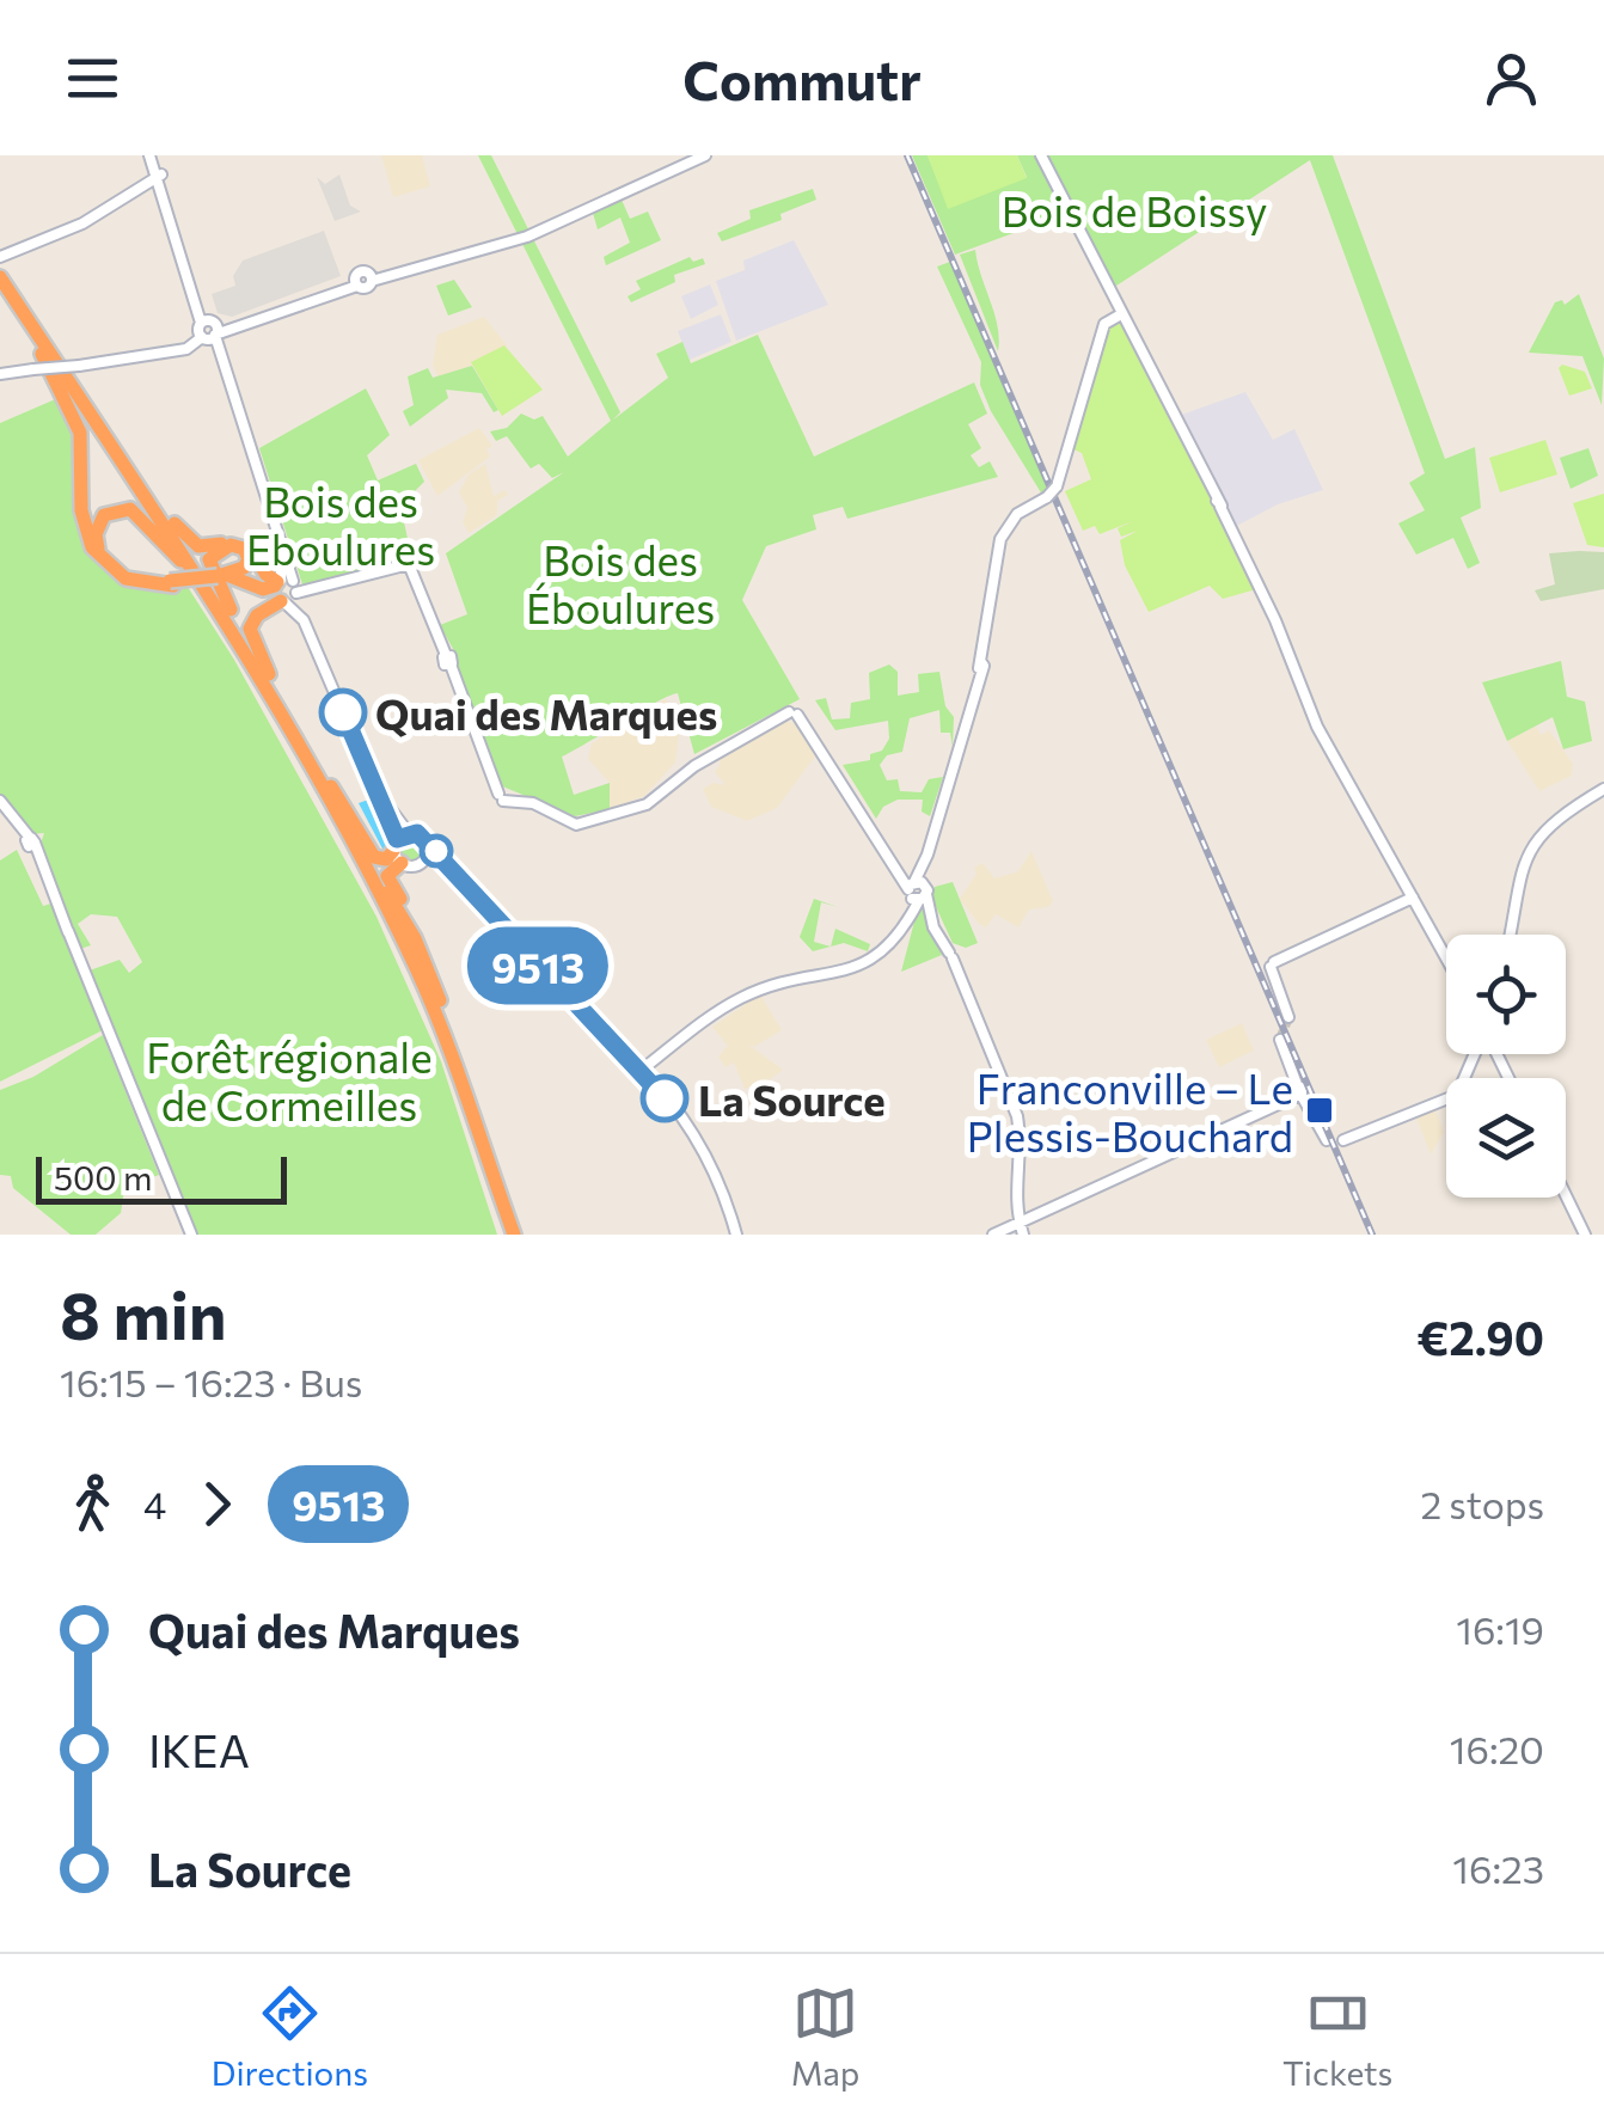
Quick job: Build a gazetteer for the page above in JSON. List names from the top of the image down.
{
  "parks": [
    "Bois de Boissy",
    "Bois des Eboulures",
    "Bois des Éboulures",
    "Forêt régionale de Cormeilles"
  ],
  "places": {
    "other": ["Quai des Marques", "La Source"],
    "transit": ["Franconville – Le Plessis-Bouchard"]
  },
  "lines": ["bus line 9513"],
  "scale_bar": "500 m",
  "page": {
    "header": "Commutr",
    "on_map": "9513",
    "scale": "500 m",
    "heading": ["8 min", "16:15 – 16:23 · Bus", "€2.90"],
    "legs": ["4", "9513", "2 stops"],
    "list": [
      {
        "name": "Quai des Marques",
        "value": "16:19"
      },
      {
        "name": "IKEA",
        "value": "16:20"
      },
      {
        "name": "La Source",
        "value": "16:23"
      }
    ],
    "tabs": ["Directions", "Map", "Tickets"]
  }
}
